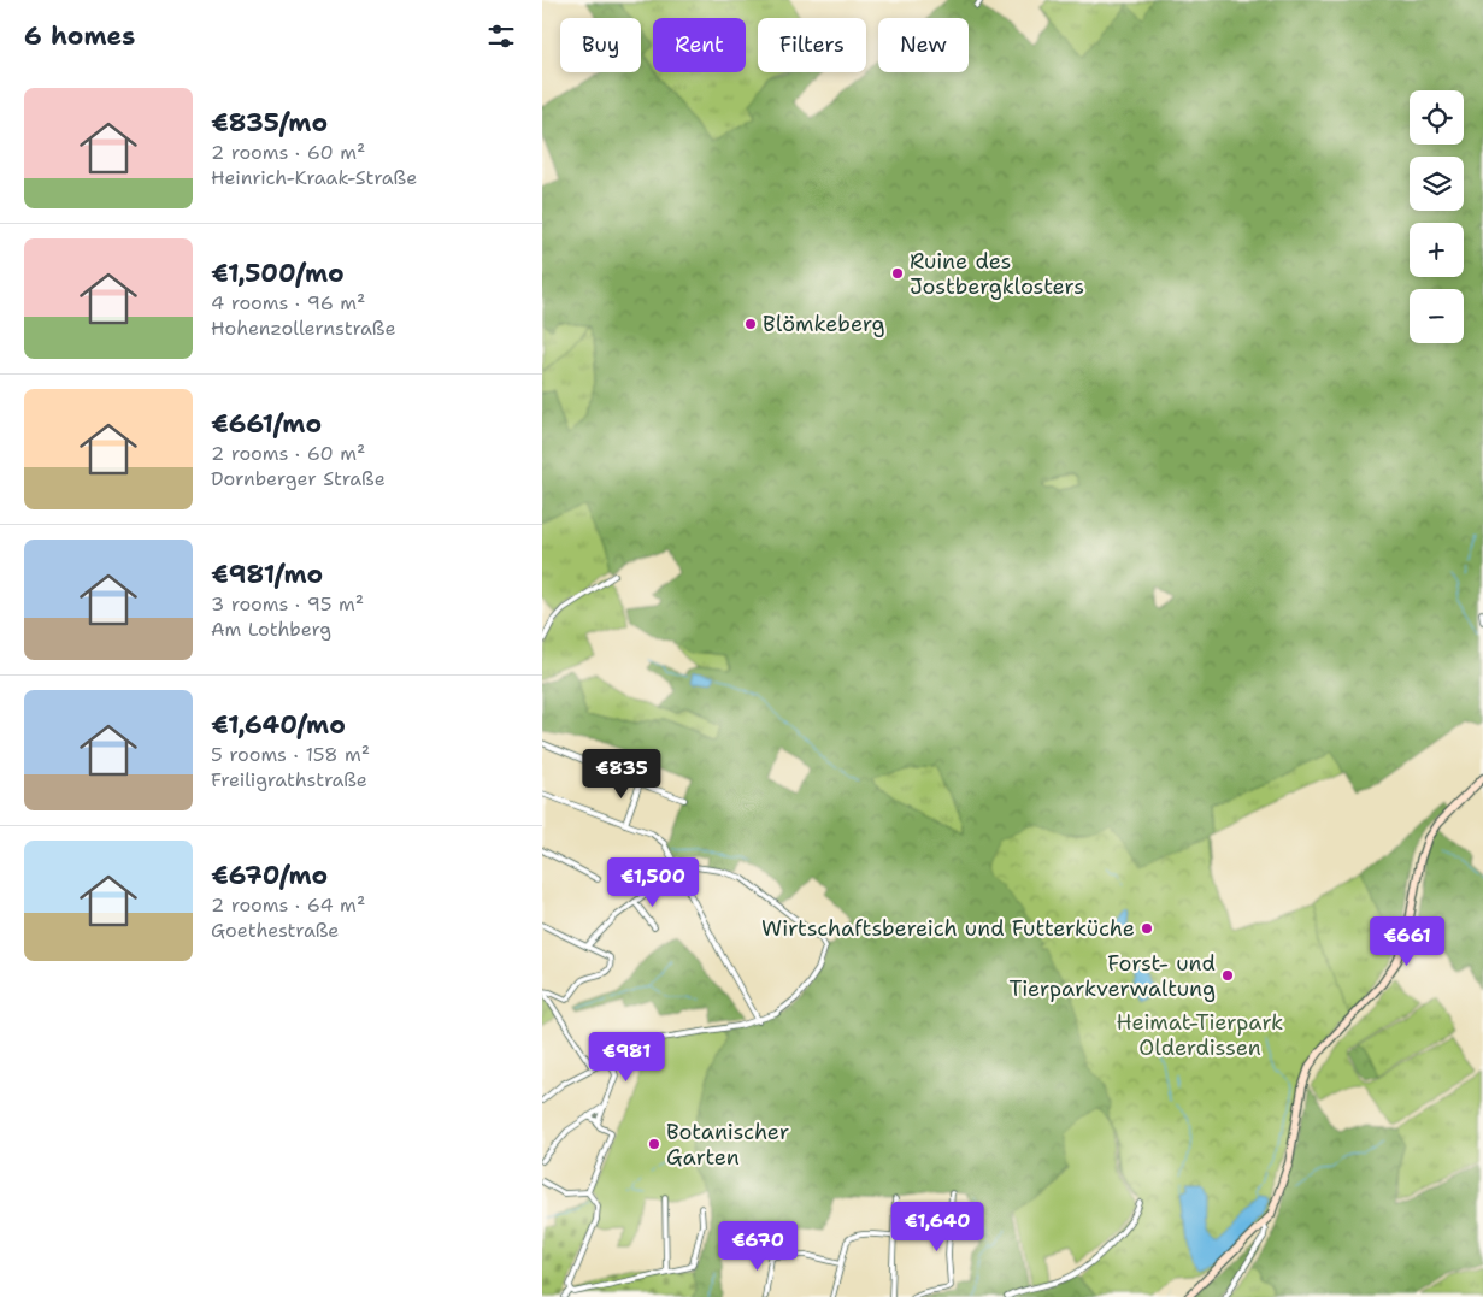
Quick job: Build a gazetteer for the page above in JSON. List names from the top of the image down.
{
  "parks": ["Heimat-Tierpark Olderdissen"],
  "places": [
    "Ruine des Jostbergklosters",
    "Blömkeberg",
    "Wirtschaftsbereich und Futterküche",
    "Forst- und Tierparkverwaltung",
    "Botanischer Garten"
  ],
  "page": {
    "heading": "6 homes",
    "chip": [
      "Buy",
      "Rent",
      "Filters",
      "New"
    ],
    "list": [
      {
        "name": "€835/mo",
        "note": "2 rooms · 60 m² · Heinrich-Kraak-Straße"
      },
      {
        "name": "€1,500/mo",
        "note": "4 rooms · 96 m² · Hohenzollernstraße"
      },
      {
        "name": "€661/mo",
        "note": "2 rooms · 60 m² · Dornberger Straße"
      },
      {
        "name": "€981/mo",
        "note": "3 rooms · 95 m² · Am Lothberg"
      },
      {
        "name": "€1,640/mo",
        "note": "5 rooms · 158 m² · Freiligrathstraße"
      },
      {
        "name": "€670/mo",
        "note": "2 rooms · 64 m² · Goethestraße"
      }
    ],
    "map_buttons": ["+", "−"],
    "price": [
      "€835",
      "€1,500",
      "€661",
      "€981",
      "€1,640",
      "€670"
    ]
  }
}
